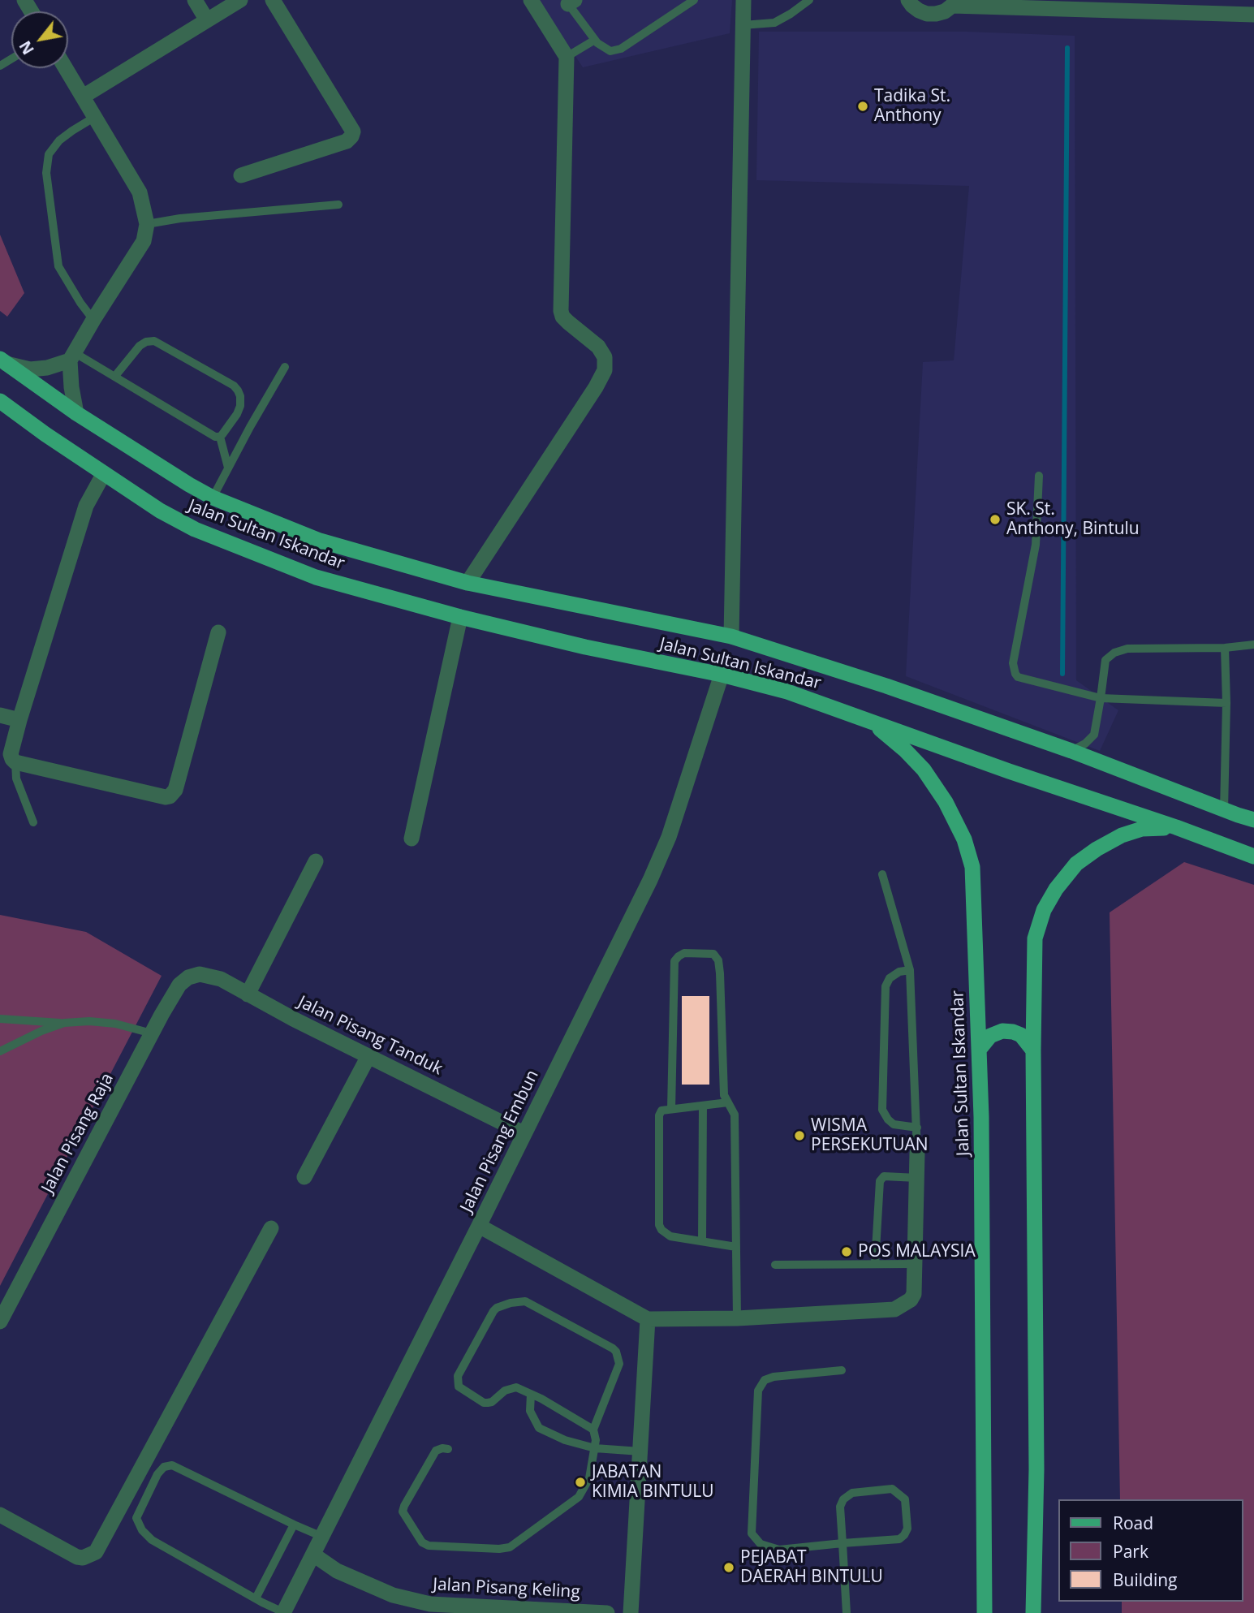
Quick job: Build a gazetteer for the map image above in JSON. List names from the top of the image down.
{
  "streets": {
    "main road": ["Jalan Sultan Iskandar"],
    "street": [
      "Jalan Pisang Tanduk",
      "Jalan Pisang Raja",
      "Jalan Pisang Embun",
      "Jalan Pisang Keling"
    ]
  },
  "crossings": [
    ["Jalan Sultan Iskandar", "Jalan Pisang Embun"],
    ["Jalan Pisang Tanduk", "Jalan Pisang Raja"],
    ["Jalan Pisang Tanduk", "Jalan Pisang Embun"],
    ["Jalan Pisang Embun", "Jalan Pisang Keling"]
  ],
  "places": [
    "Tadika St. Anthony",
    "SK. St. Anthony, Bintulu",
    "WISMA PERSEKUTUAN",
    "POS MALAYSIA",
    "JABATAN KIMIA BINTULU",
    "PEJABAT DAERAH BINTULU"
  ],
  "legend": ["Road", "Park", "Building"],
  "north": "bottom left"
}
